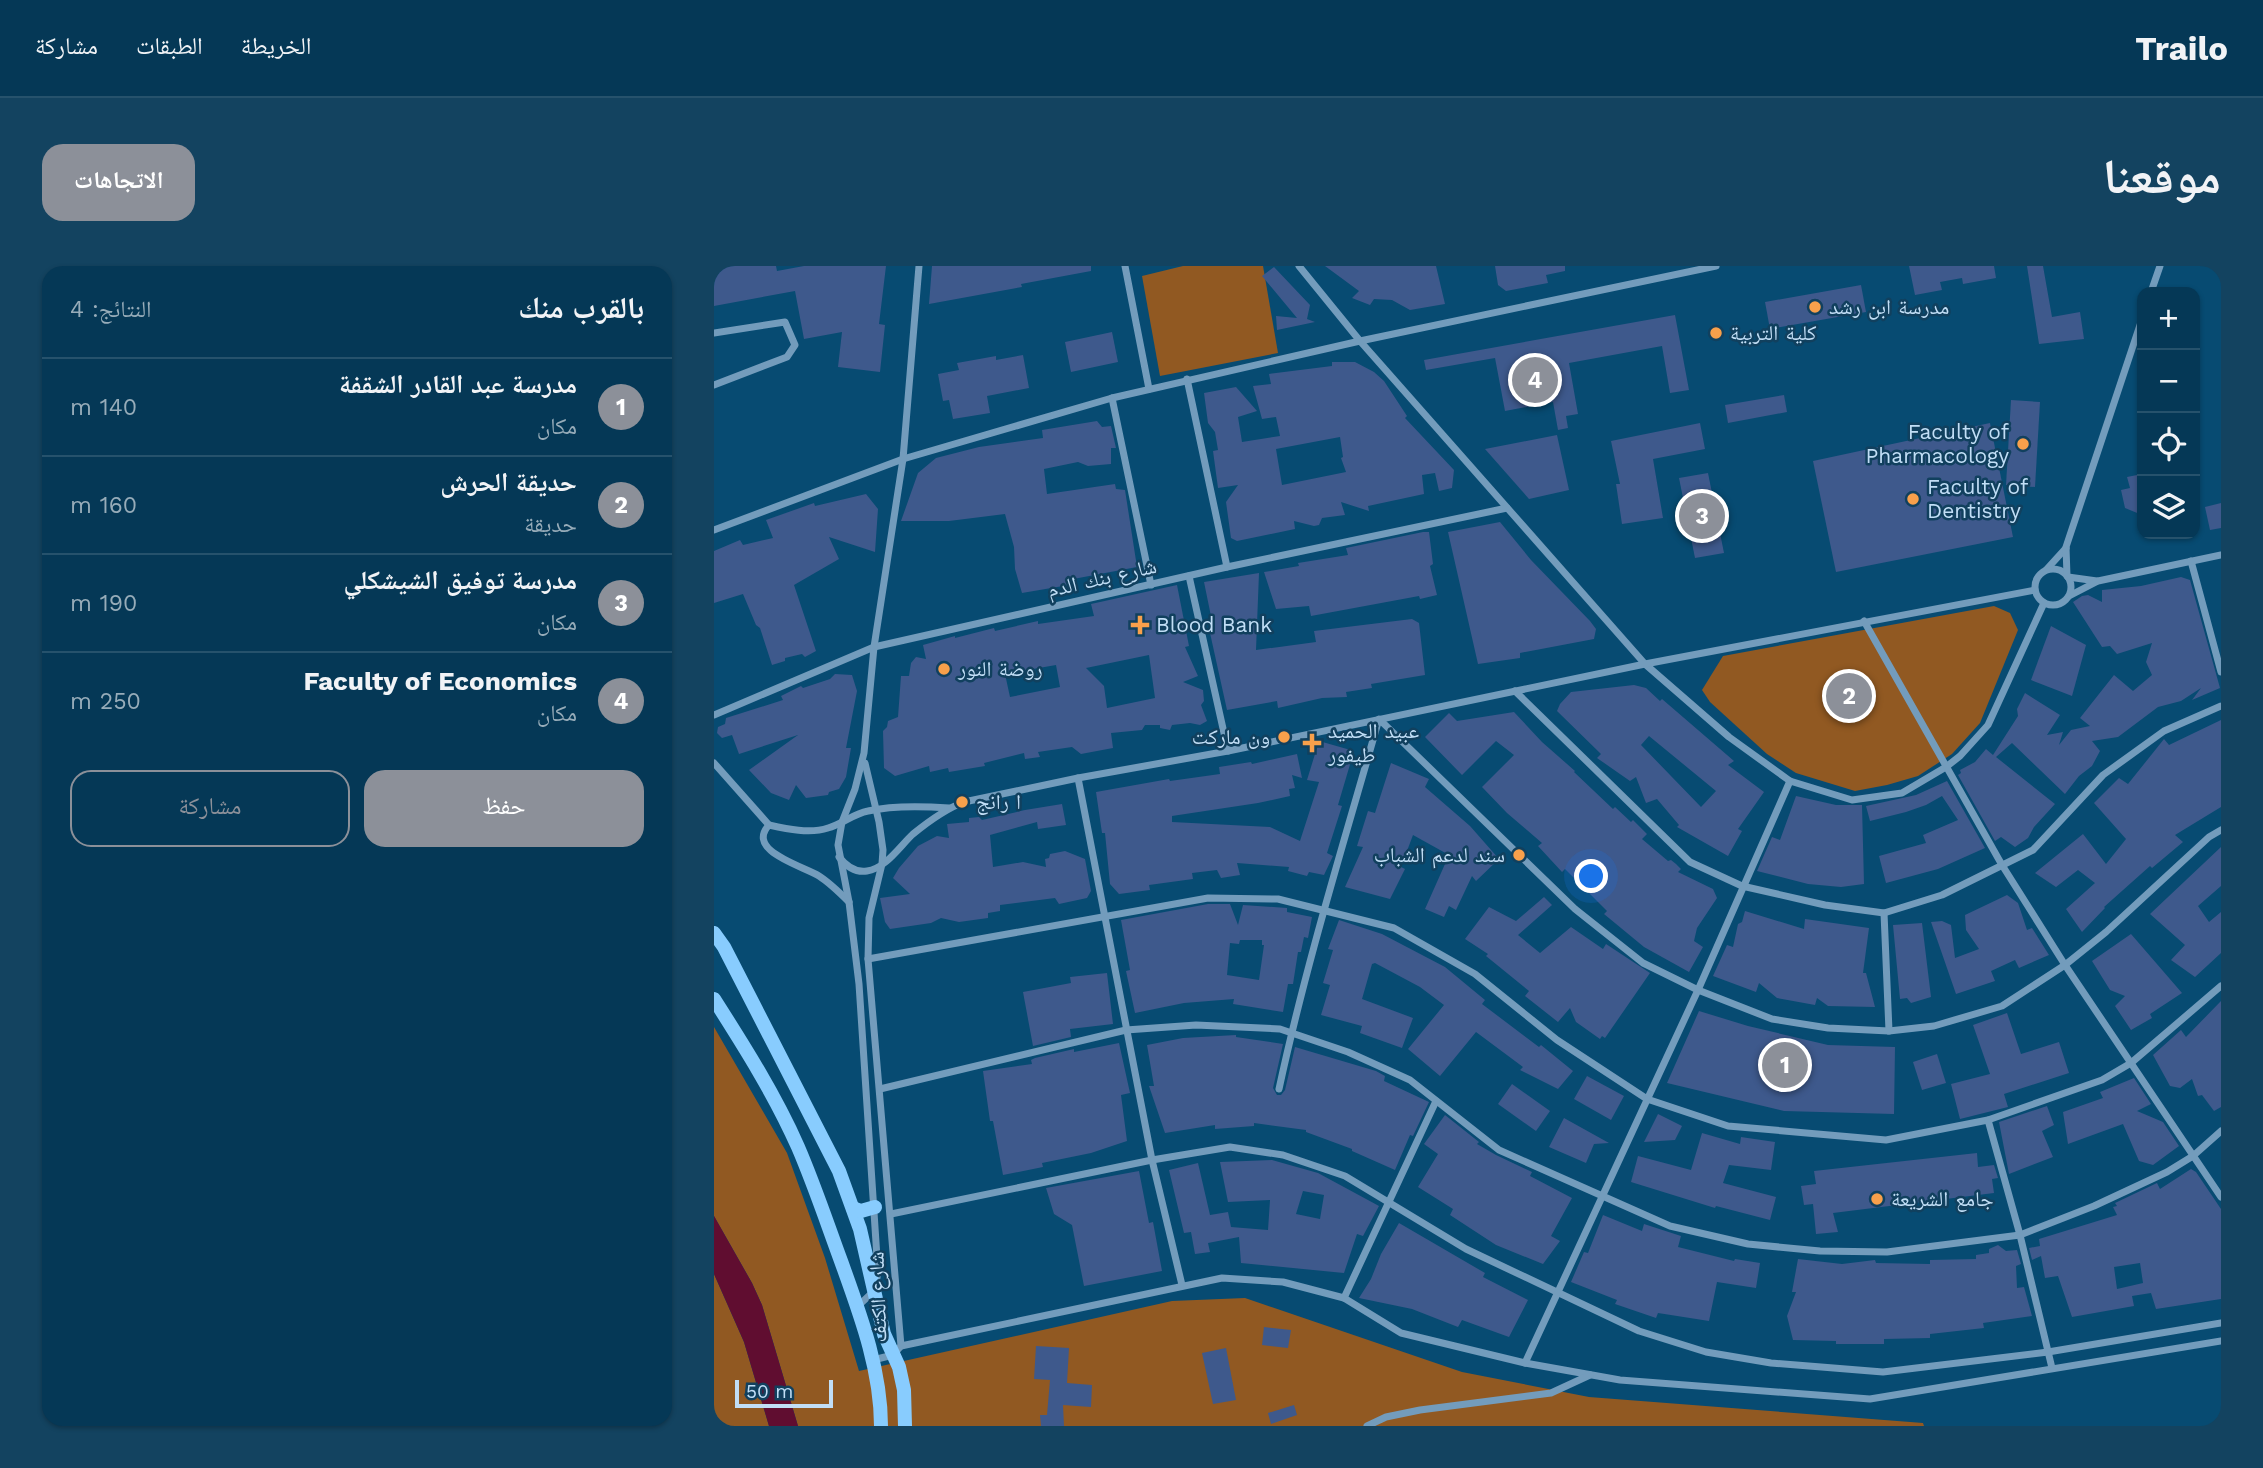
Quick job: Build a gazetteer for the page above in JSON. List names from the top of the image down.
{
  "streets": {
    "street": ["شارع بنك الدم", "شارع الكتف"]
  },
  "places": {
    "other": [
      "مدرسة ابن رشد",
      "كلية التربية",
      "Faculty of Pharmacology",
      "Faculty of Dentistry",
      "روضة النور",
      "ون ماركت",
      "ا رانج",
      "سند لدعم الشباب",
      "جامع الشريعة"
    ],
    "health": ["Blood Bank", "عبيد الحميد طيفور"]
  },
  "scale_bar": "50 m",
  "page": {
    "header": "Trailo",
    "nav": ["الخريطة", "الطبقات", "مشاركة"],
    "title": "موقعنا",
    "buttons": [
      "الاتجاهات",
      ["حفظ", "مشاركة"]
    ],
    "heading": ["بالقرب منك", "النتائج: 4"],
    "map_buttons": ["+", "−"],
    "pins": [
      "4",
      "3",
      "2",
      "1"
    ],
    "list": [
      {
        "mark": "1",
        "name": "مدرسة عبد القادر الشقفة",
        "note": "مكان",
        "value": "140 m"
      },
      {
        "mark": "2",
        "name": "حديقة الحرش",
        "note": "حديقة",
        "value": "160 m"
      },
      {
        "mark": "3",
        "name": "مدرسة توفيق الشيشكلي",
        "note": "مكان",
        "value": "190 m"
      },
      {
        "mark": "4",
        "name": "Faculty of Economics",
        "note": "مكان",
        "value": "250 m"
      }
    ],
    "scale": "50 m"
  }
}
